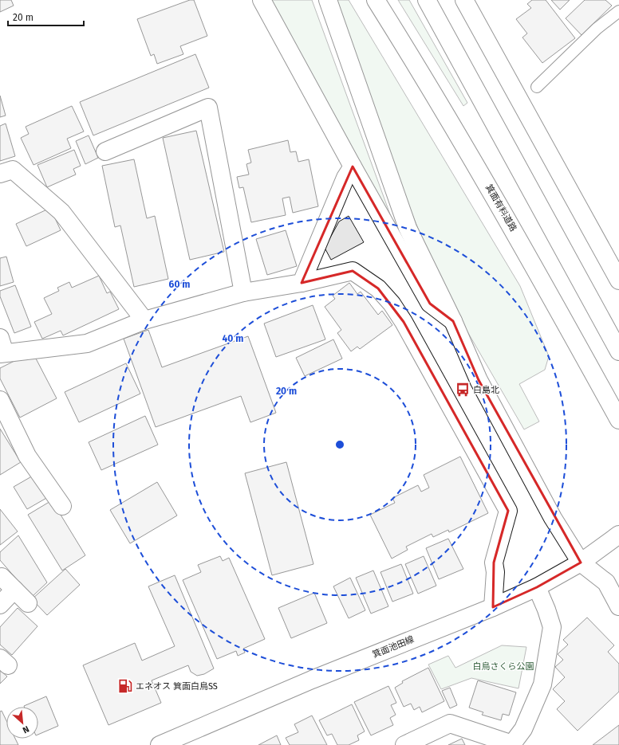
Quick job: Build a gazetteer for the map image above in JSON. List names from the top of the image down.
{
  "streets": {
    "main road": ["箕面有料道路", "箕面池田線"]
  },
  "parks": ["白鳥さくら公園"],
  "places": {
    "bus stop": ["白島北"],
    "fuel station": ["エネオス 箕面白鳥SS"]
  },
  "scale_bar": "20 m",
  "north": "bottom right",
  "rings": ["60 m", "40 m", "20 m"]
}
